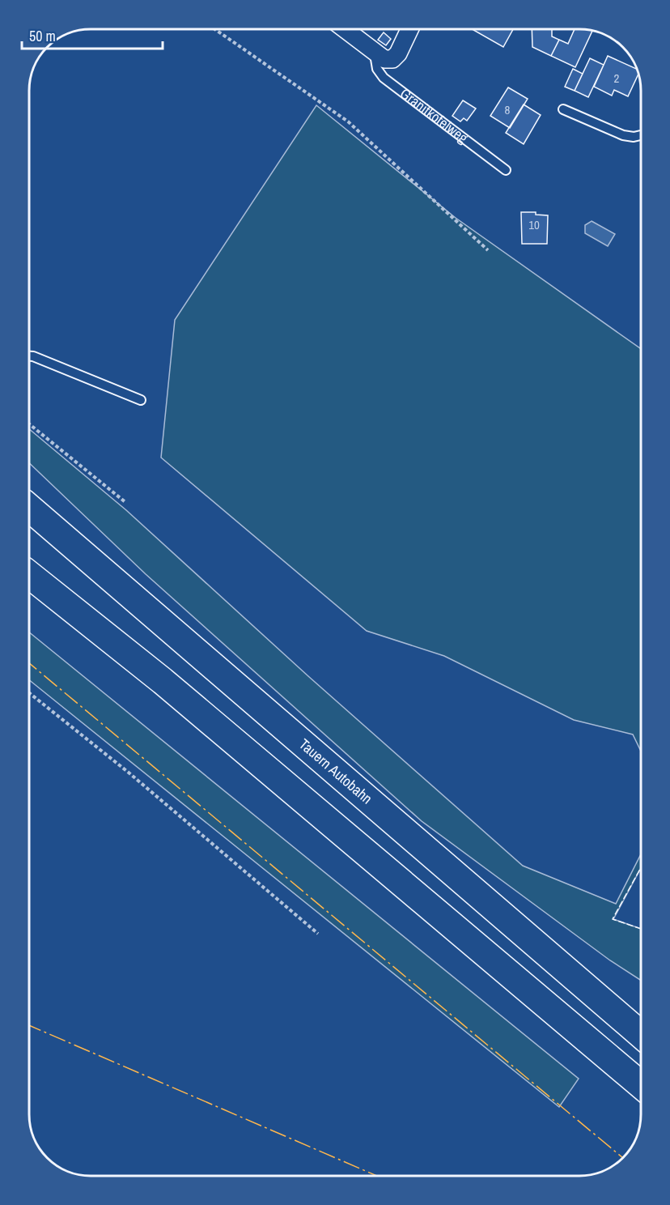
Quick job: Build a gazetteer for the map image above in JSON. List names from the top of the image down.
{
  "streets": {
    "highway": ["Tauern Autobahn"],
    "lane": ["Granitkofelweg"]
  },
  "house_numbers": ["2", "8", "10"],
  "scale_bar": "50 m"
}
